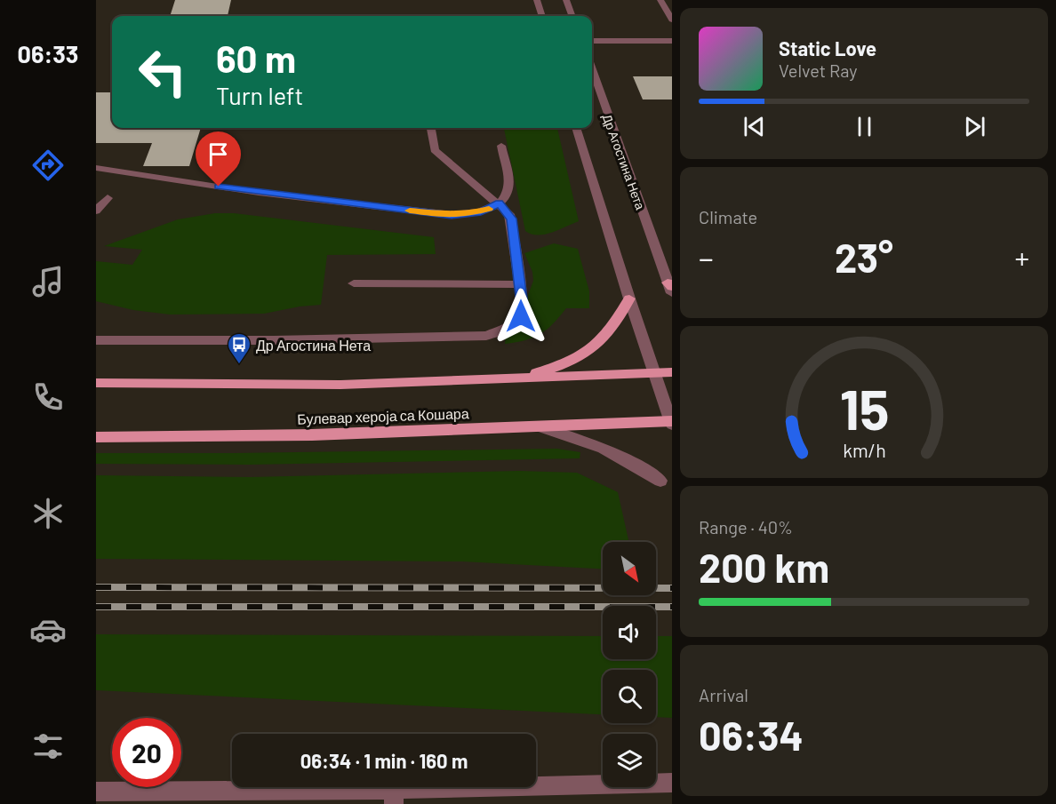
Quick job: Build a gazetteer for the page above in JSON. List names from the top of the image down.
{
  "streets": {
    "main road": ["Булевар хероја са Кошара"],
    "street": ["Др Агостина Нета"]
  },
  "places": {
    "bus stop": ["Др Агостина Нета"]
  },
  "north": "bottom right",
  "page": {
    "tabs": "06:33",
    "turn": ["60 m", "Turn left"],
    "song": ["Static Love", "Velvet Ray"],
    "tile": [
      "Climate",
      ["Range · 40%", "200 km"],
      ["Arrival", "06:34"]
    ],
    "heat": ["−", "23°", "+"],
    "limit": "20",
    "trip": "06:34 · 1 min · 160 m",
    "gauge": ["15", "km/h"]
  }
}
